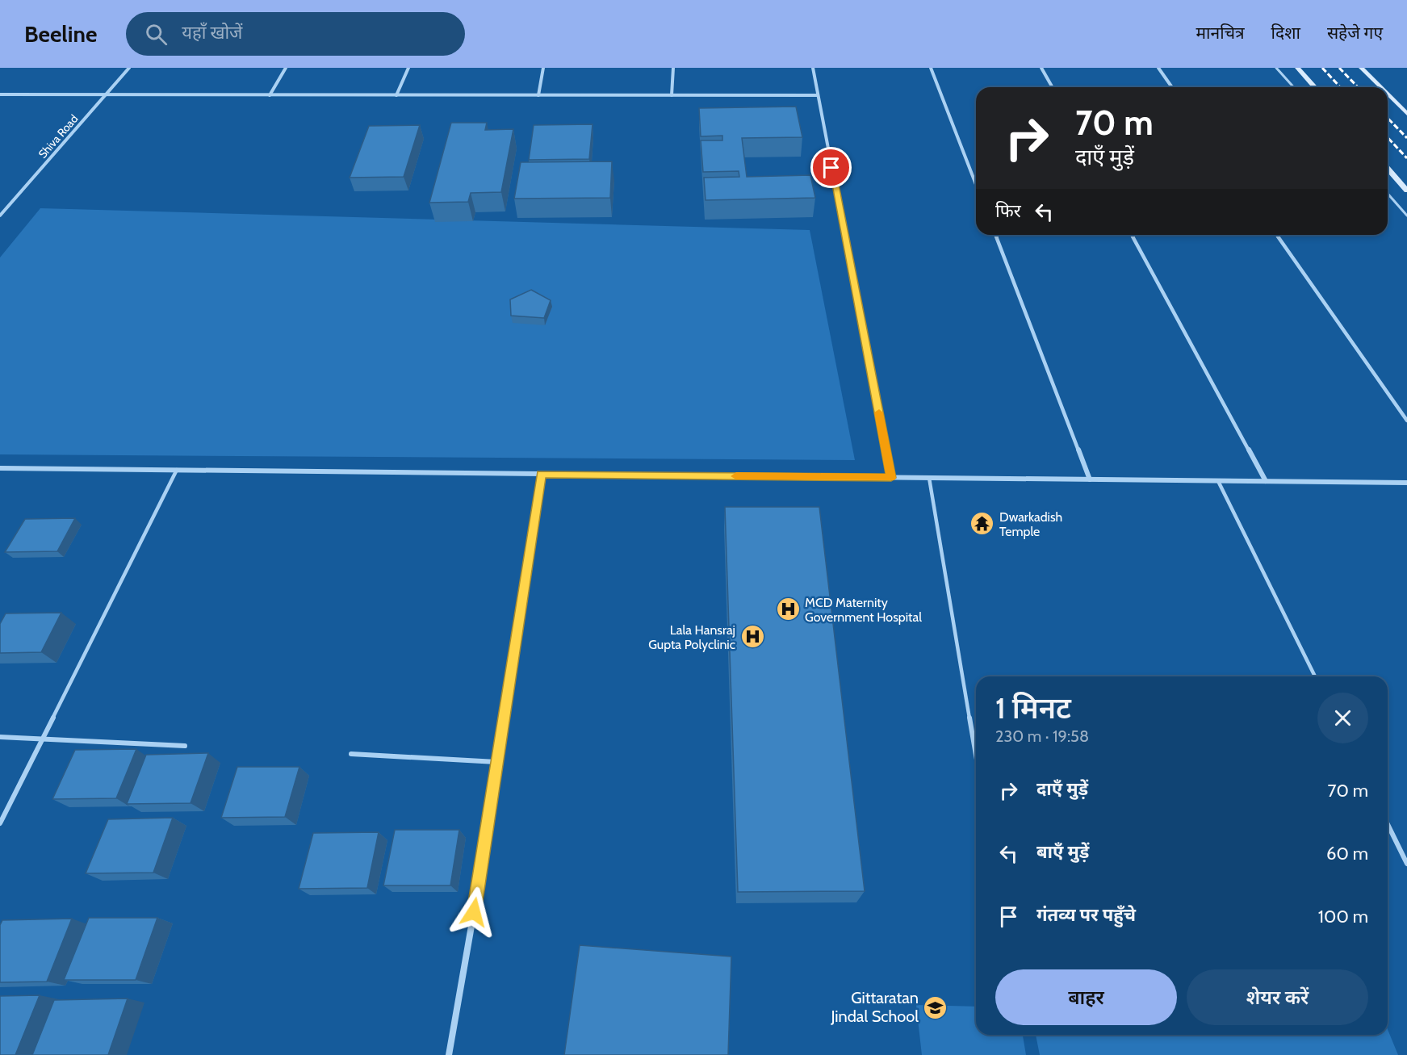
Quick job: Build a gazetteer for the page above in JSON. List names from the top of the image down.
{
  "streets": {
    "street": ["Shiva Road"]
  },
  "places": {
    "temple": ["Dwarkadish Temple"],
    "hospital": ["MCD Maternity Government Hospital", "Lala Hansraj Gupta Polyclinic"],
    "school or university": ["Gittaratan Jindal School"]
  },
  "page": {
    "header": "Beeline",
    "search": "यहाँ खोजें",
    "nav": ["मानचित्र", "दिशा", "सहेजे गए"],
    "turn": ["70 m", "दाएँ मुड़ें"],
    "then": "फिर",
    "heading": ["1 मिनट", "230 m · 19:58"],
    "list": [
      {
        "name": "दाएँ मुड़ें",
        "value": "70 m"
      },
      {
        "name": "बाएँ मुड़ें",
        "value": "60 m"
      },
      {
        "name": "गंतव्य पर पहुँचे",
        "value": "100 m"
      }
    ],
    "buttons": ["बाहर", "शेयर करें"]
  }
}
